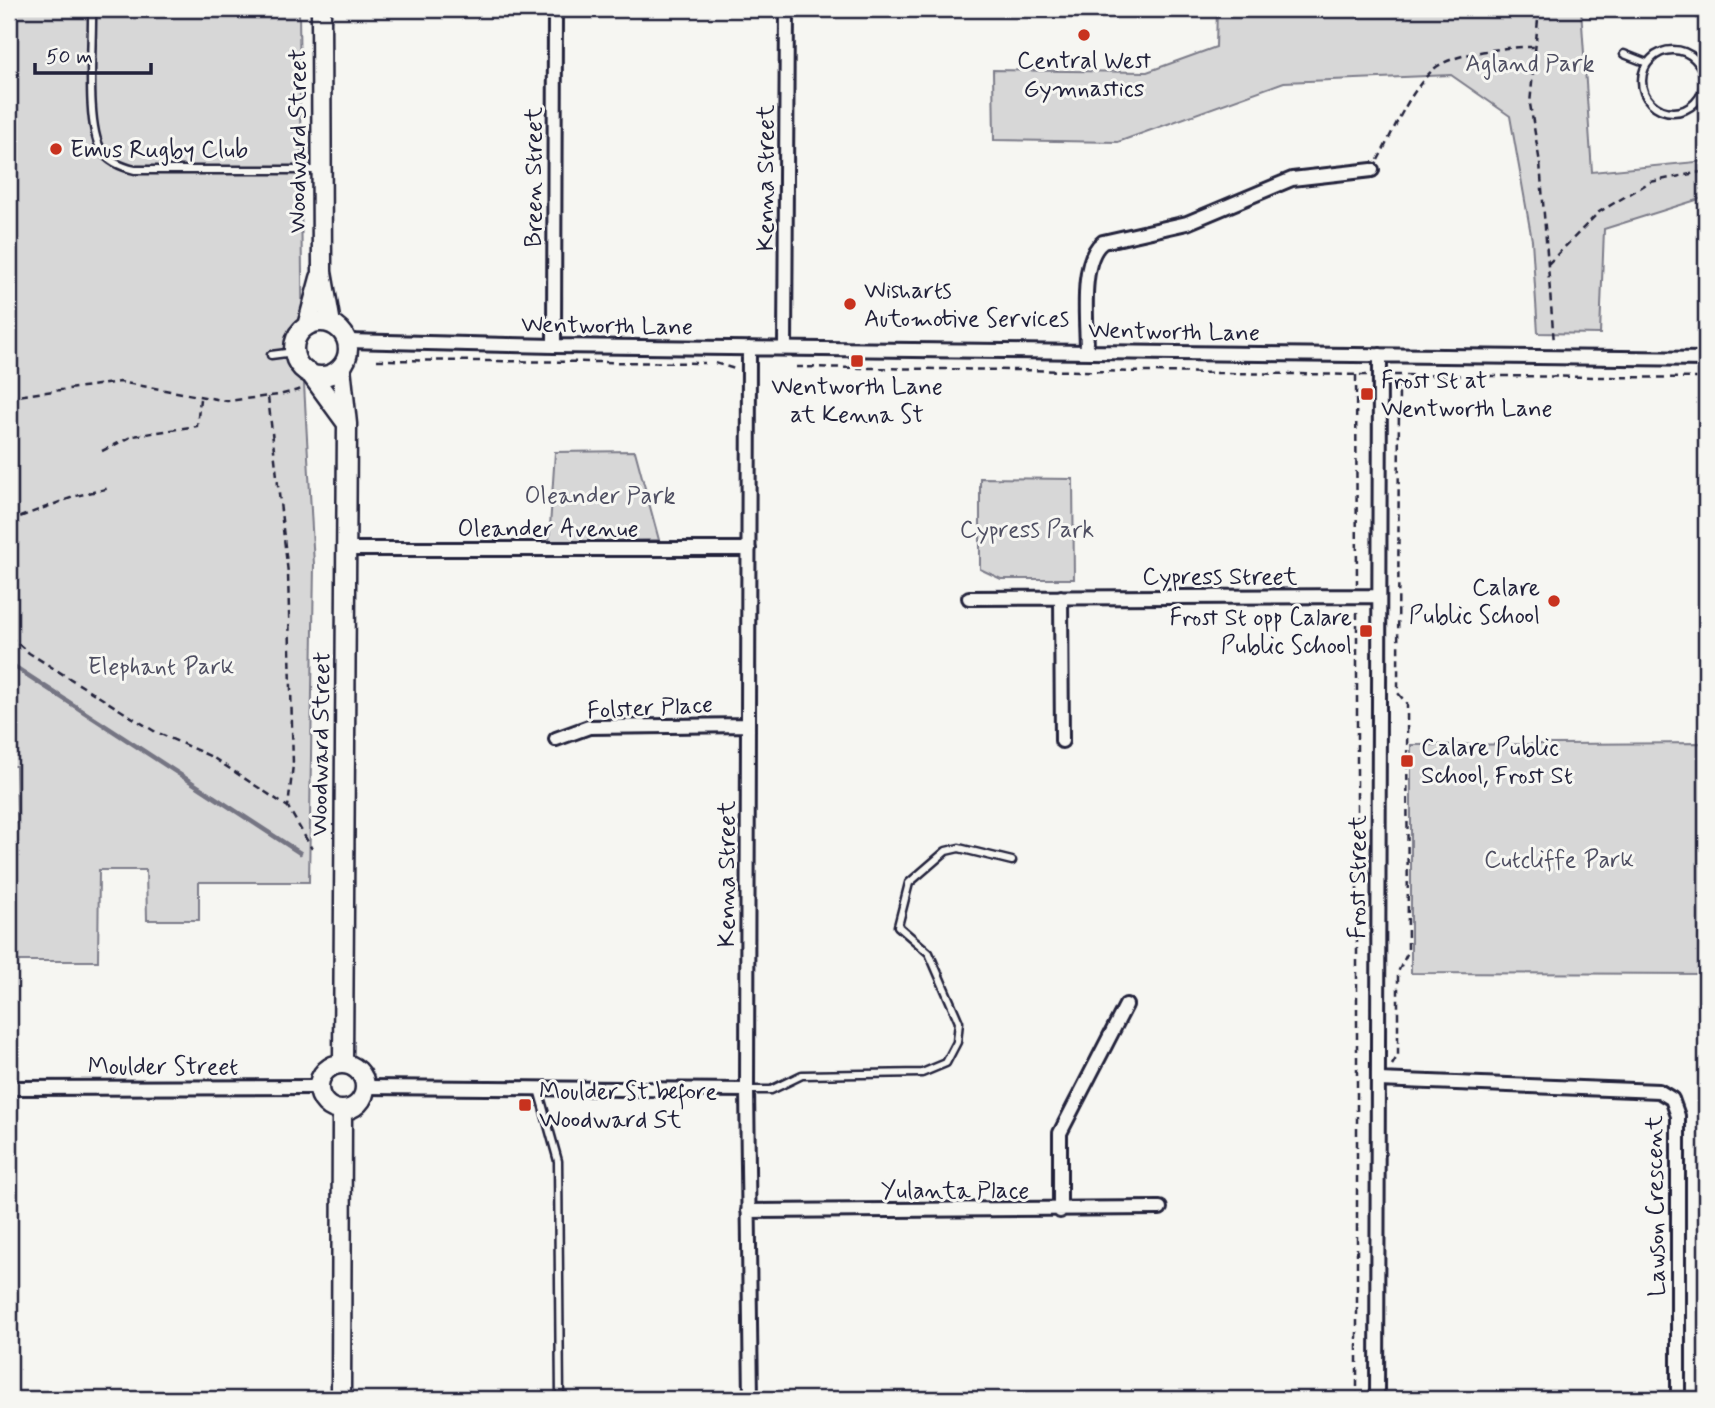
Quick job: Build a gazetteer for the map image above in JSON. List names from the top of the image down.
{
  "streets": {
    "street": [
      "Woodward Street",
      "Breen Street",
      "Kenna Street",
      "Wentworth Lane",
      "Oleander Avenue",
      "Cypress Street",
      "Folster Place",
      "Frost Street",
      "Moulder Street",
      "Yulanta Place",
      "Lawson Crescent"
    ]
  },
  "crossings": [
    ["Woodward Street", "Wentworth Lane"],
    ["Woodward Street", "Oleander Avenue"],
    ["Woodward Street", "Moulder Street"],
    ["Breen Street", "Wentworth Lane"],
    ["Kenna Street", "Wentworth Lane"],
    ["Kenna Street", "Oleander Avenue"],
    ["Kenna Street", "Folster Place"],
    ["Kenna Street", "Yulanta Place"],
    ["Wentworth Lane", "Frost Street"],
    ["Cypress Street", "Frost Street"],
    ["Frost Street", "Lawson Crescent"]
  ],
  "parks": [
    "Agland Park",
    "Oleander Park",
    "Cypress Park",
    "Elephant Park",
    "Cutcliffe Park"
  ],
  "places": {
    "other": [
      "Central West Gymnastics",
      "Emus Rugby Club",
      "Wisharts Automotive Services",
      "Calare Public School"
    ],
    "transit": [
      "Wentworth Lane at Kenna St",
      "Frost St at Wentworth Lane",
      "Frost St opp Calare Public School",
      "Calare Public School, Frost St",
      "Moulder St before Woodward St"
    ]
  },
  "scale_bar": "50 m"
}
